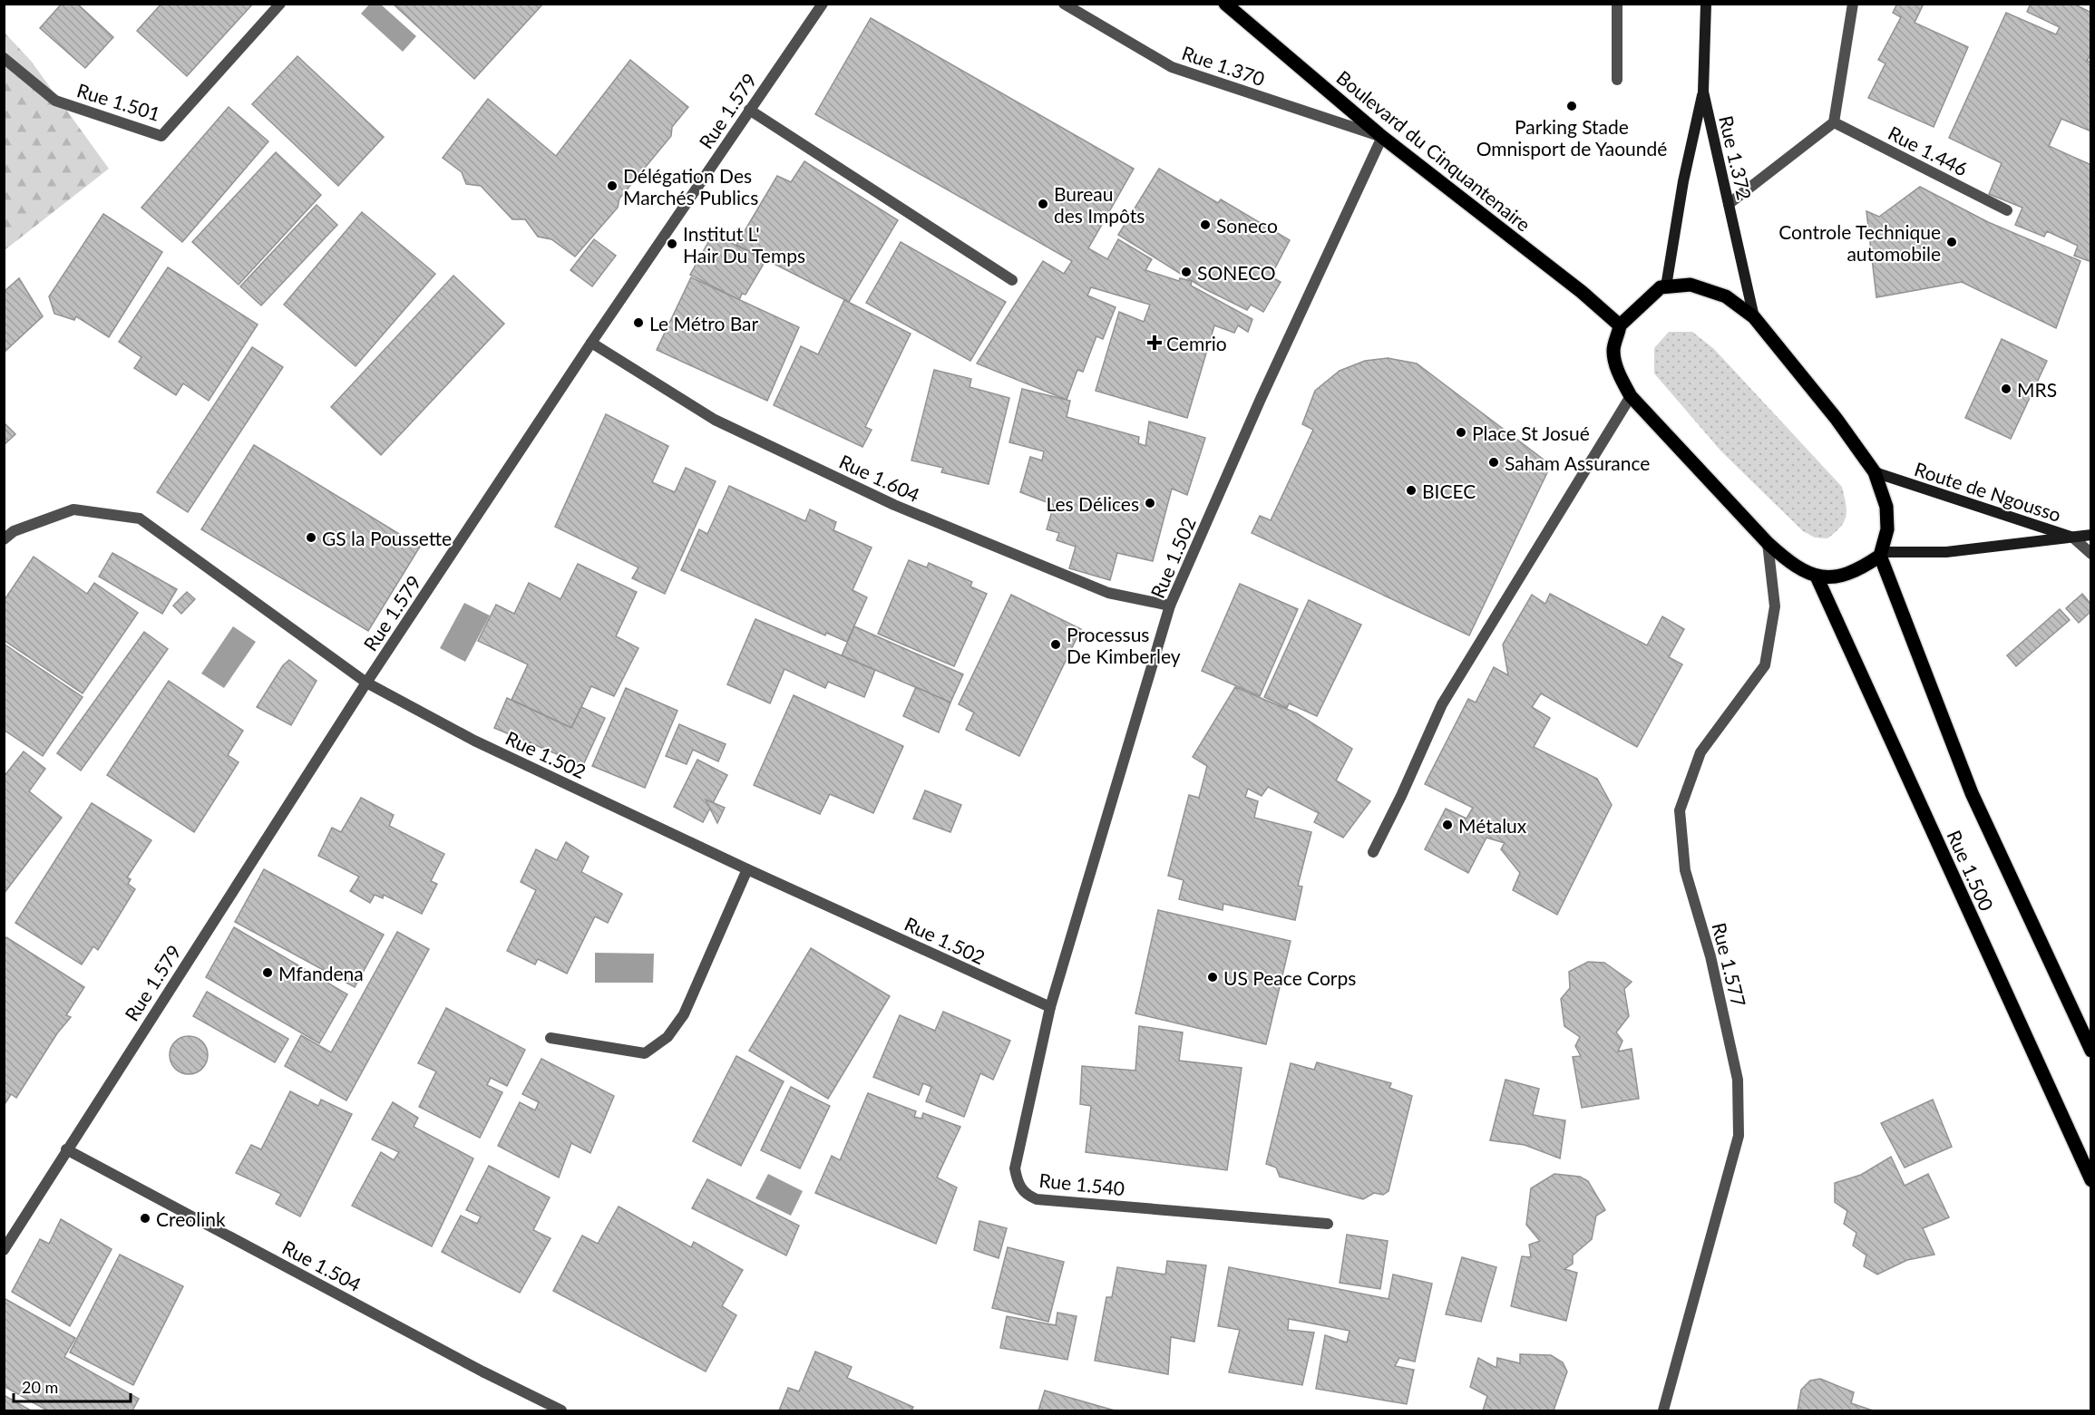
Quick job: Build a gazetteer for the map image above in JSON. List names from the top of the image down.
{
  "streets": {
    "main road": [
      "Boulevard du Cinquantenaire",
      "Rue 1.372",
      "Route de Ngousso",
      "Rue 1.500"
    ],
    "street": [
      "Rue 1.370",
      "Rue 1.501",
      "Rue 1.579",
      "Rue 1.446",
      "Rue 1.604",
      "Rue 1.502",
      "Rue 1.577",
      "Rue 1.540",
      "Rue 1.504"
    ]
  },
  "crossings": [
    ["Rue 1.370", "Boulevard du Cinquantenaire"],
    ["Rue 1.370", "Rue 1.502"],
    ["Rue 1.579", "Rue 1.604"],
    ["Rue 1.579", "Rue 1.502"],
    ["Rue 1.579", "Rue 1.504"],
    ["Boulevard du Cinquantenaire", "Rue 1.502"],
    ["Rue 1.604", "Rue 1.502"],
    ["Rue 1.502", "Rue 1.540"]
  ],
  "places": {
    "other": [
      "Parking Stade Omnisport de Yaoundé",
      "Délégation Des Marchés Publics",
      "Bureau des Impôts",
      "Soneco",
      "Controle Technique automobile",
      "Institut L' Hair Du Temps",
      "SONECO",
      "Le Métro Bar",
      "MRS",
      "Place St Josué",
      "Saham Assurance",
      "BICEC",
      "Les Délices",
      "GS la Poussette",
      "Processus De Kimberley",
      "Métalux",
      "Mfandena",
      "US Peace Corps",
      "Creolink"
    ],
    "health": ["Cemrio"]
  },
  "scale_bar": "20 m"
}
